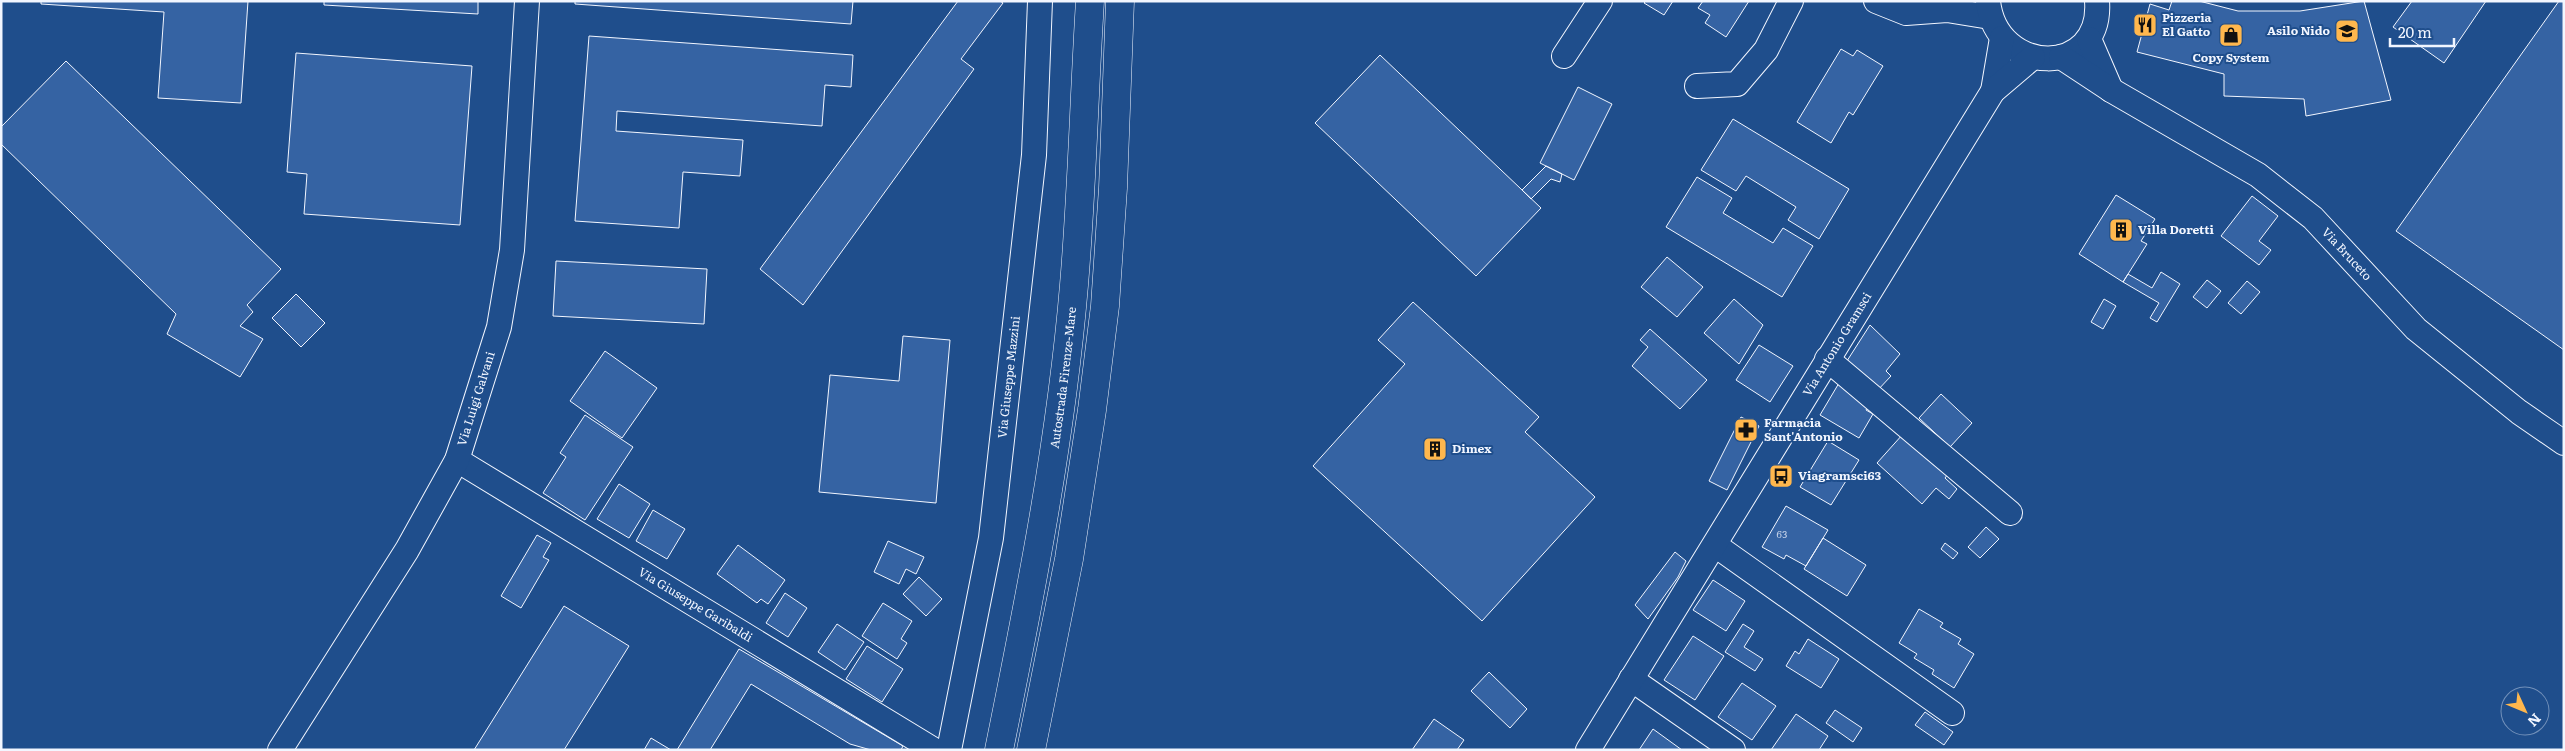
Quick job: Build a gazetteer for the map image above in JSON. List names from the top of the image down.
{
  "streets": {
    "highway": ["Autostrada Firenze-Mare"],
    "street": [
      "Via Bruceto",
      "Via Antonio Gramsci",
      "Via Giuseppe Mazzini",
      "Via Luigi Galvani",
      "Via Giuseppe Garibaldi"
    ]
  },
  "crossings": [
    ["Via Luigi Galvani", "Via Giuseppe Garibaldi"]
  ],
  "places": {
    "restaurant": ["Pizzeria El Gatto"],
    "school or university": ["Asilo Nido"],
    "shop": ["Copy System"],
    "building": ["Villa Doretti", "Dimex"],
    "pharmacy": ["Farmacia Sant'Antonio"],
    "bus stop": ["Viagramsci63"]
  },
  "house_numbers": ["63"],
  "scale_bar": "20 m",
  "north": "bottom right"
}
